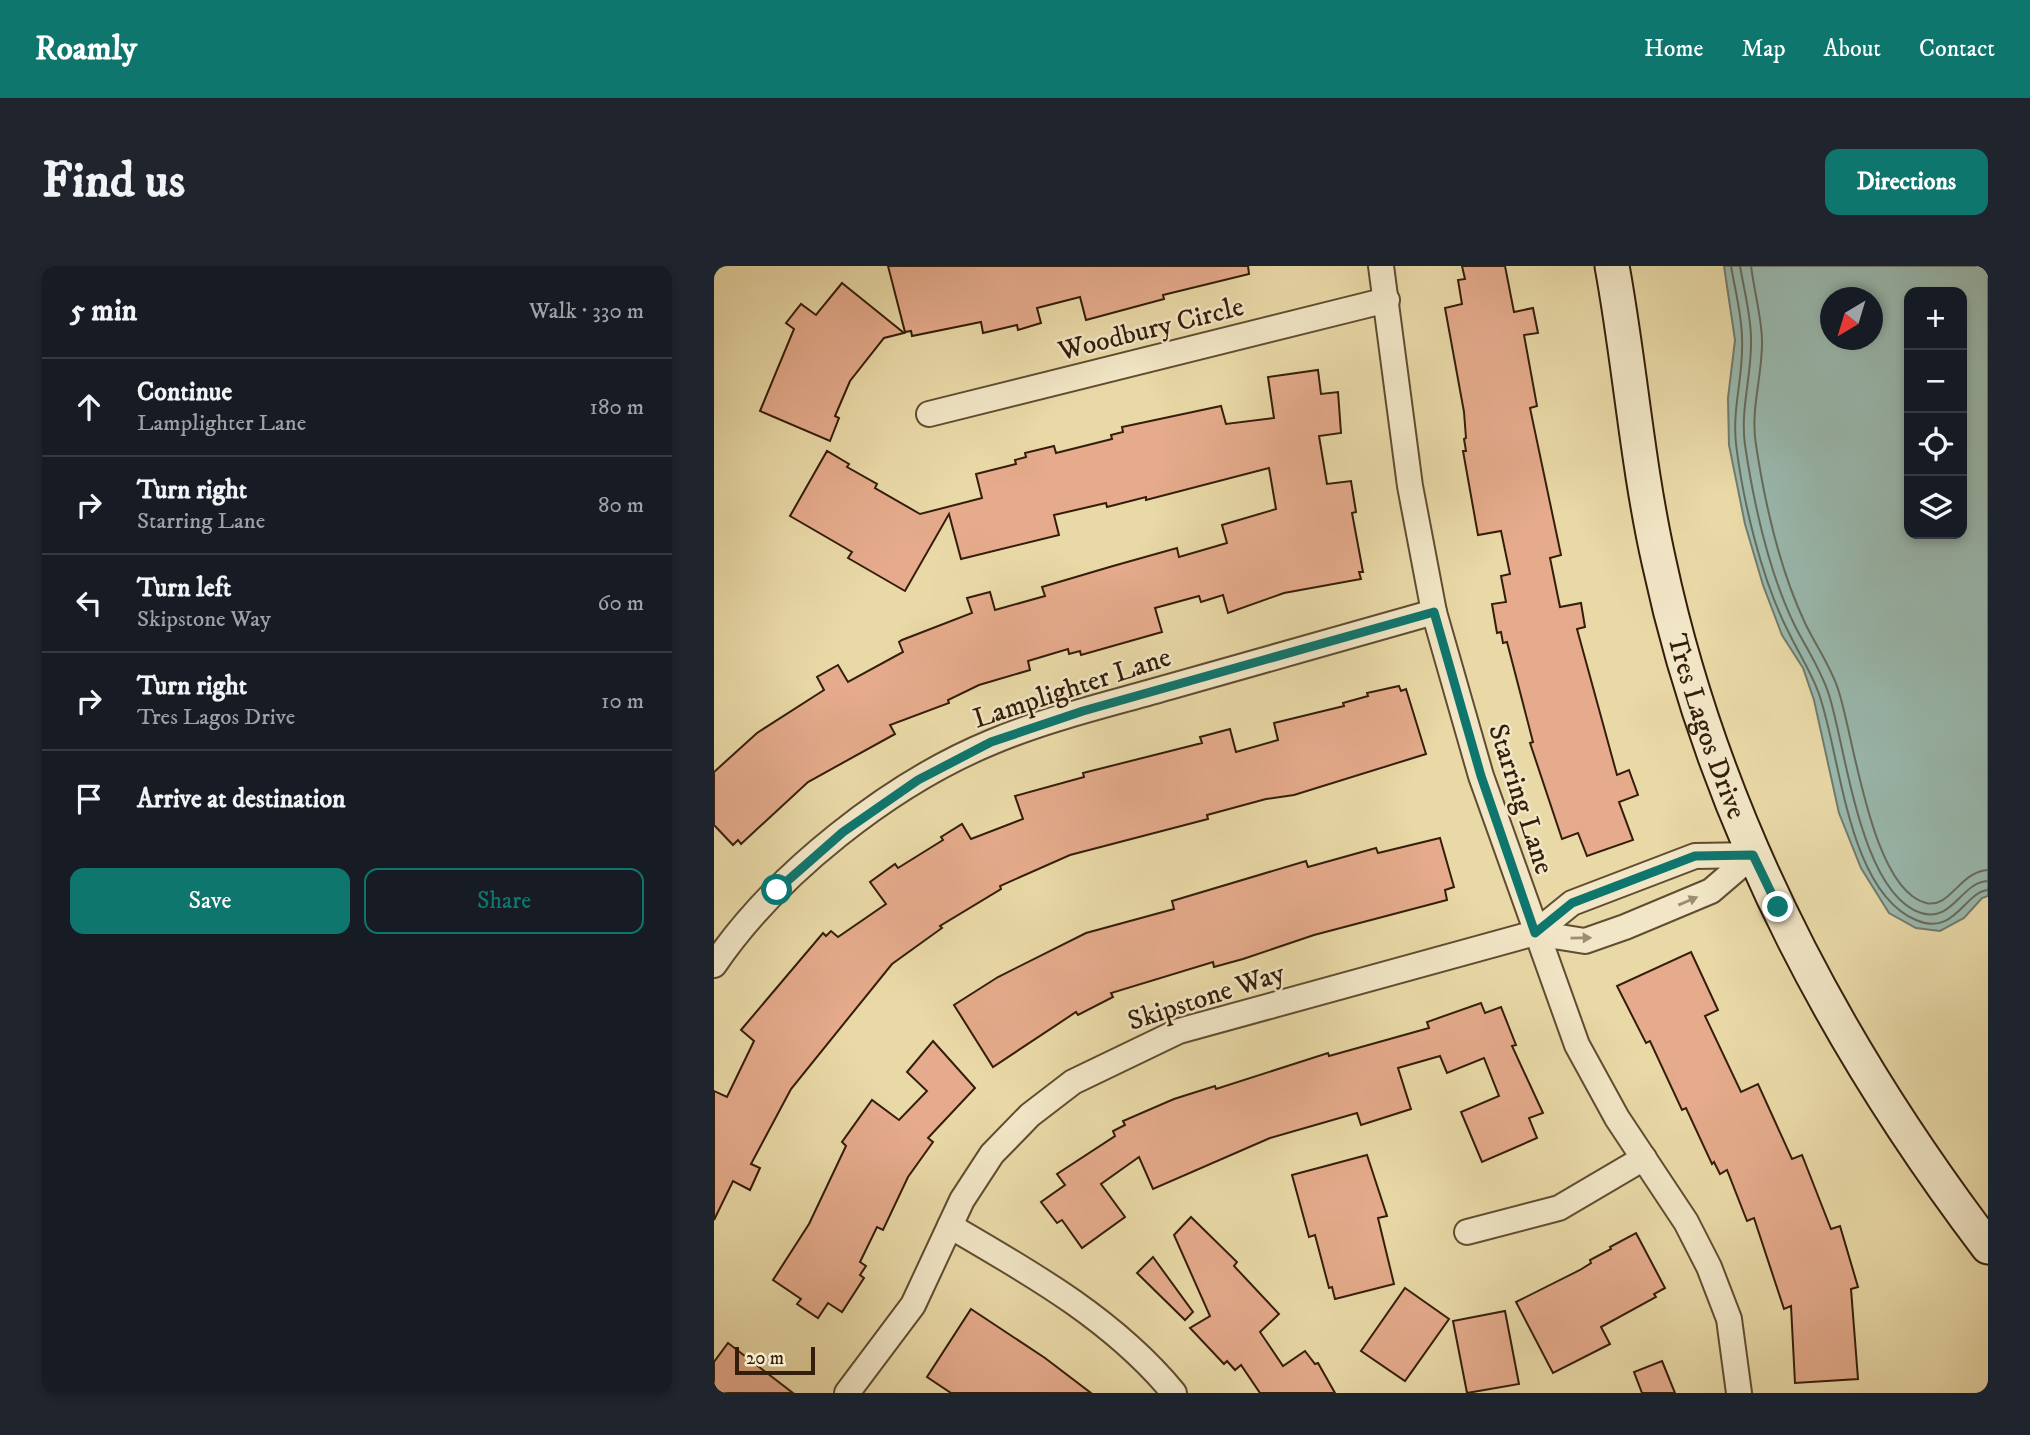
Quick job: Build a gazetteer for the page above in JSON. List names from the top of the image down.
{
  "streets": {
    "street": [
      "Woodbury Circle",
      "Lamplighter Lane",
      "Tres Lagos Drive",
      "Starring Lane",
      "Skipstone Way"
    ]
  },
  "crossings": [
    ["Woodbury Circle", "Starring Lane"],
    ["Lamplighter Lane", "Starring Lane"],
    ["Tres Lagos Drive", "Skipstone Way"],
    ["Starring Lane", "Skipstone Way"]
  ],
  "scale_bar": "20 m",
  "north": "bottom left",
  "page": {
    "header": "Roamly",
    "nav": [
      "Home",
      "Map",
      "About",
      "Contact"
    ],
    "buttons": [
      "Directions",
      ["Save", "Share"]
    ],
    "title": "Find us",
    "heading": ["5 min", "Walk · 330 m"],
    "map_buttons": ["+", "−"],
    "list": [
      ["Continue", "Lamplighter Lane", "180 m"],
      ["Turn right", "Starring Lane", "80 m"],
      ["Turn left", "Skipstone Way", "60 m"],
      ["Turn right", "Tres Lagos Drive", "10 m"],
      "Arrive at destination"
    ],
    "scale": "20 m"
  }
}
